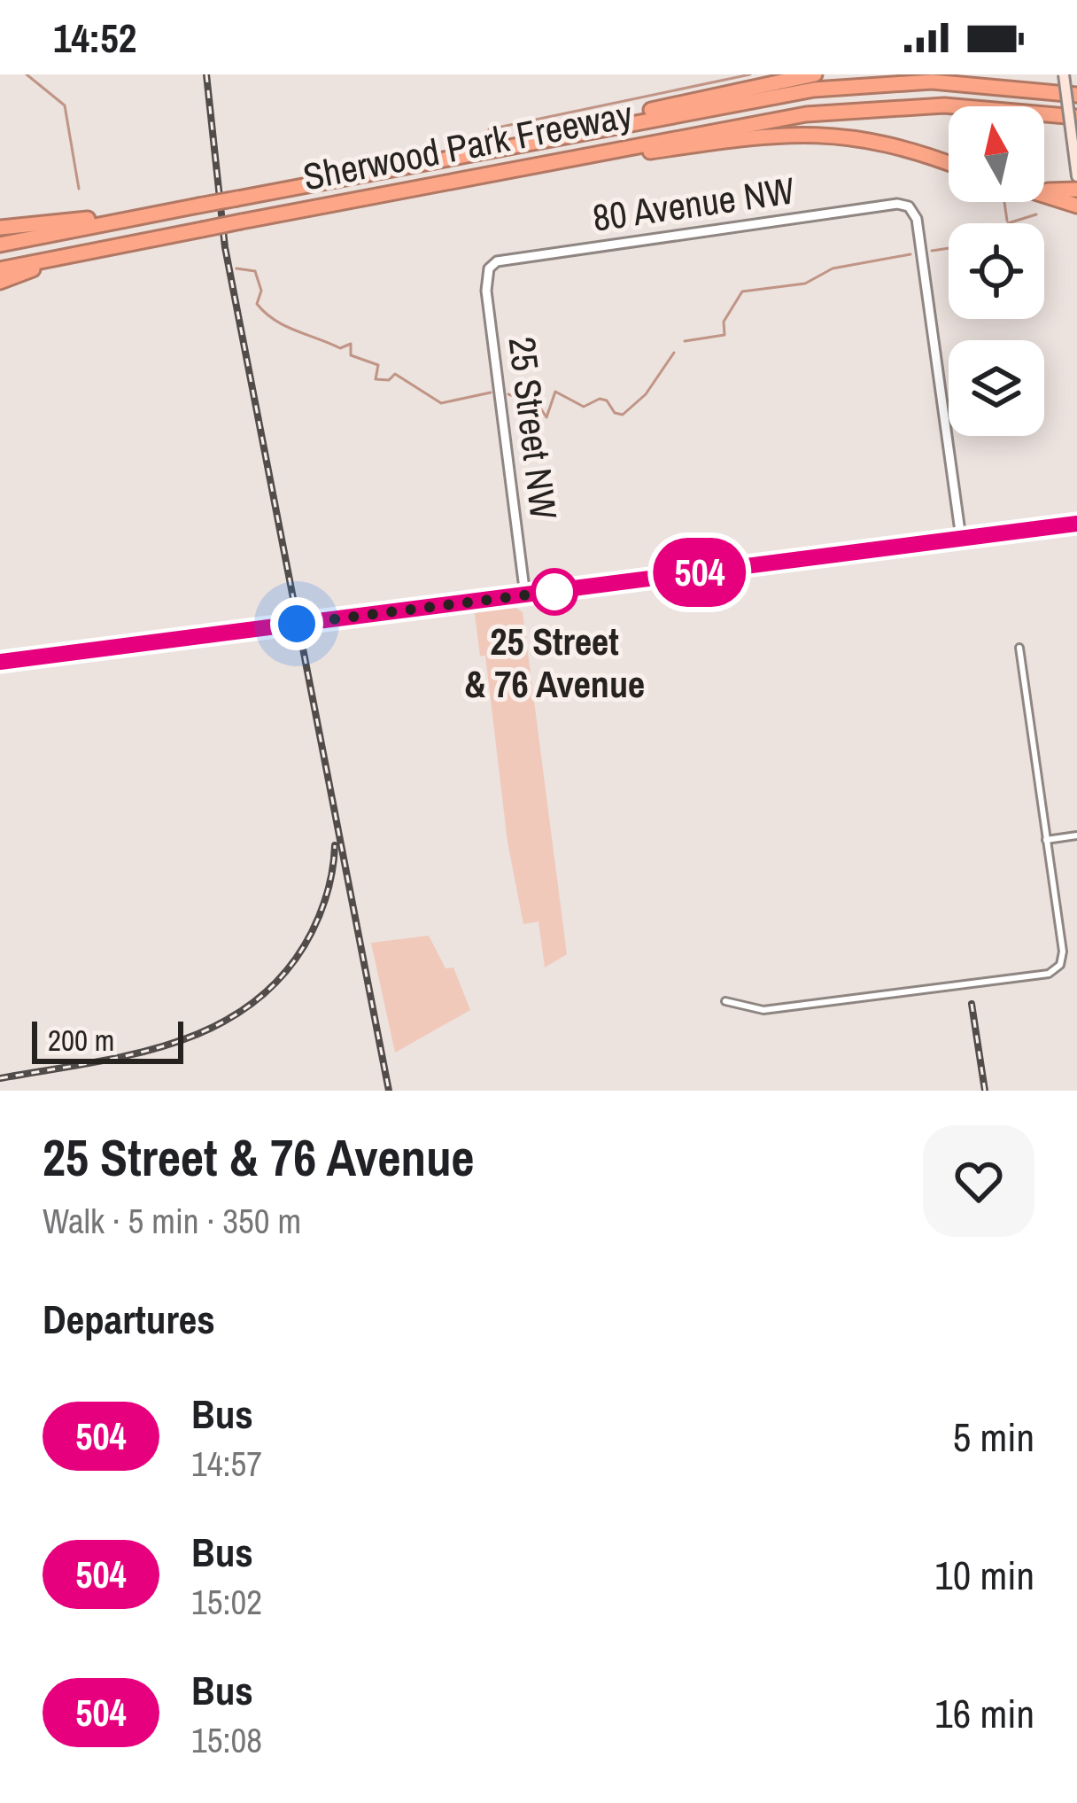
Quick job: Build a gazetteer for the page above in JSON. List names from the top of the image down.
{
  "streets": {
    "highway": ["Sherwood Park Freeway"],
    "street": ["80 Avenue NW", "25 Street NW"]
  },
  "crossings": [
    ["80 Avenue NW", "25 Street NW"]
  ],
  "places": ["25 Street & 76 Avenue"],
  "lines": ["bus line 504"],
  "scale_bar": "200 m",
  "north": "top",
  "page": {
    "status": "14:52",
    "on_map": "504",
    "scale": "200 m",
    "heading": [
      ["25 Street & 76 Avenue", "Walk · 5 min · 350 m"],
      "Departures"
    ],
    "list": [
      {
        "mark": "504",
        "name": "Bus",
        "note": "14:57",
        "value": "5 min"
      },
      {
        "mark": "504",
        "name": "Bus",
        "note": "15:02",
        "value": "10 min"
      },
      {
        "mark": "504",
        "name": "Bus",
        "note": "15:08",
        "value": "16 min"
      }
    ]
  }
}
